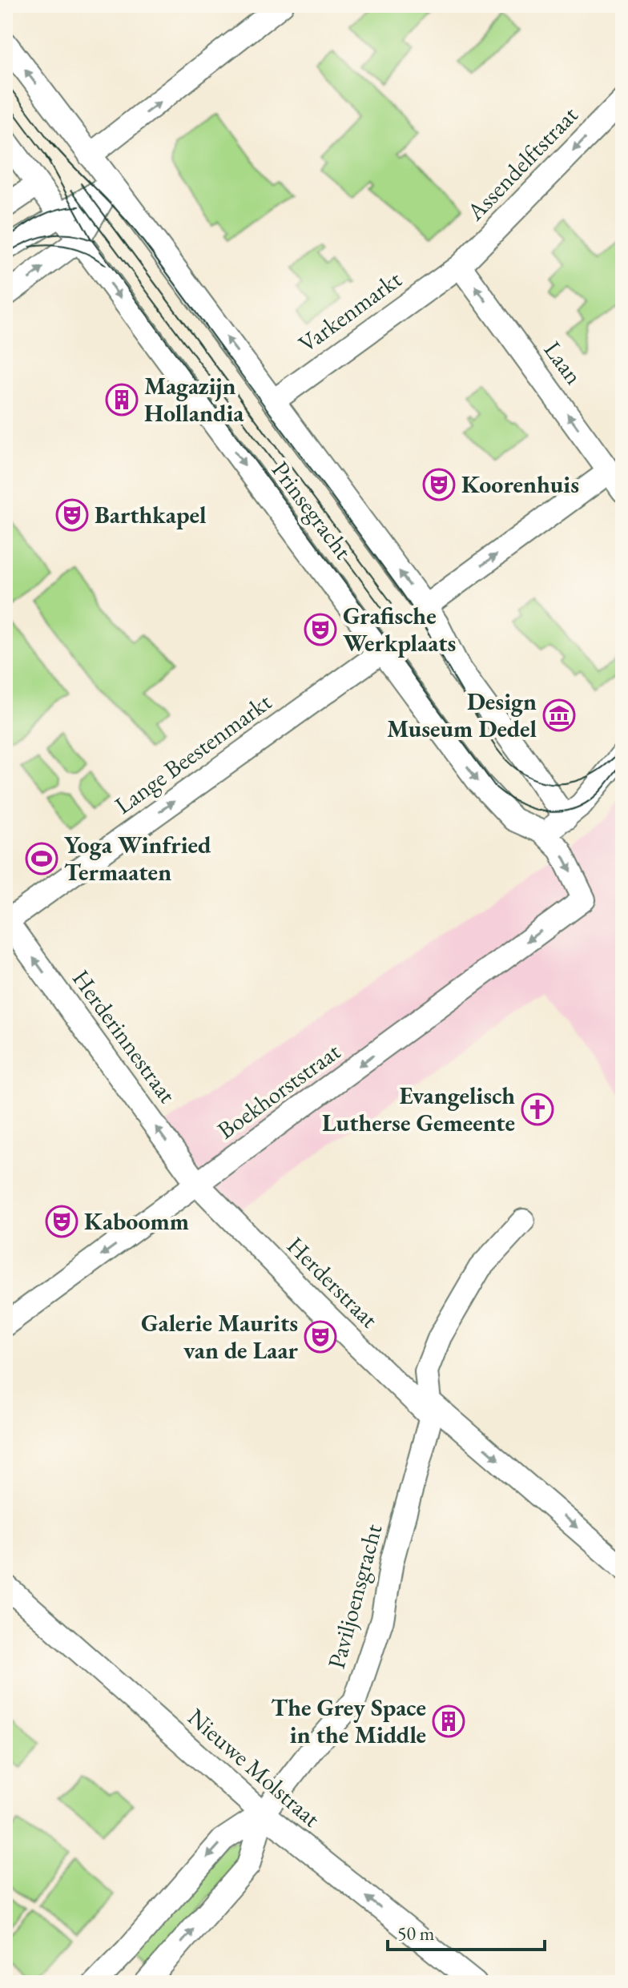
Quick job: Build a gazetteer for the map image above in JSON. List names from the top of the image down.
{
  "streets": {
    "street": [
      "Assendelftstraat",
      "Varkenmarkt",
      "Laan",
      "Prinsegracht",
      "Lange Beestenmarkt",
      "Herderinnestraat",
      "Boekhorststraat",
      "Herderstraat",
      "Paviljoensgracht",
      "Nieuwe Molstraat"
    ]
  },
  "crossings": [
    ["Assendelftstraat", "Varkenmarkt"],
    ["Assendelftstraat", "Laan"],
    ["Varkenmarkt", "Laan"],
    ["Varkenmarkt", "Prinsegracht"],
    ["Prinsegracht", "Lange Beestenmarkt"],
    ["Prinsegracht", "Boekhorststraat"],
    ["Lange Beestenmarkt", "Herderinnestraat"],
    ["Herderinnestraat", "Boekhorststraat"],
    ["Herderinnestraat", "Herderstraat"],
    ["Boekhorststraat", "Herderstraat"],
    ["Herderstraat", "Paviljoensgracht"],
    ["Paviljoensgracht", "Nieuwe Molstraat"]
  ],
  "one_way": [
    "Assendelftstraat",
    "Laan",
    "Lange Beestenmarkt",
    "Herderinnestraat",
    "Boekhorststraat",
    "Herderstraat",
    "Nieuwe Molstraat"
  ],
  "places": {
    "building": ["Magazijn Hollandia", "The Grey Space in the Middle"],
    "theatre": [
      "Koorenhuis",
      "Barthkapel",
      "Grafische Werkplaats",
      "Kaboomm",
      "Galerie Maurits van de Laar"
    ],
    "museum": ["Design Museum Dedel"],
    "sports": ["Yoga Winfried Termaaten"],
    "church": ["Evangelisch Lutherse Gemeente"]
  },
  "scale_bar": "50 m"
}
